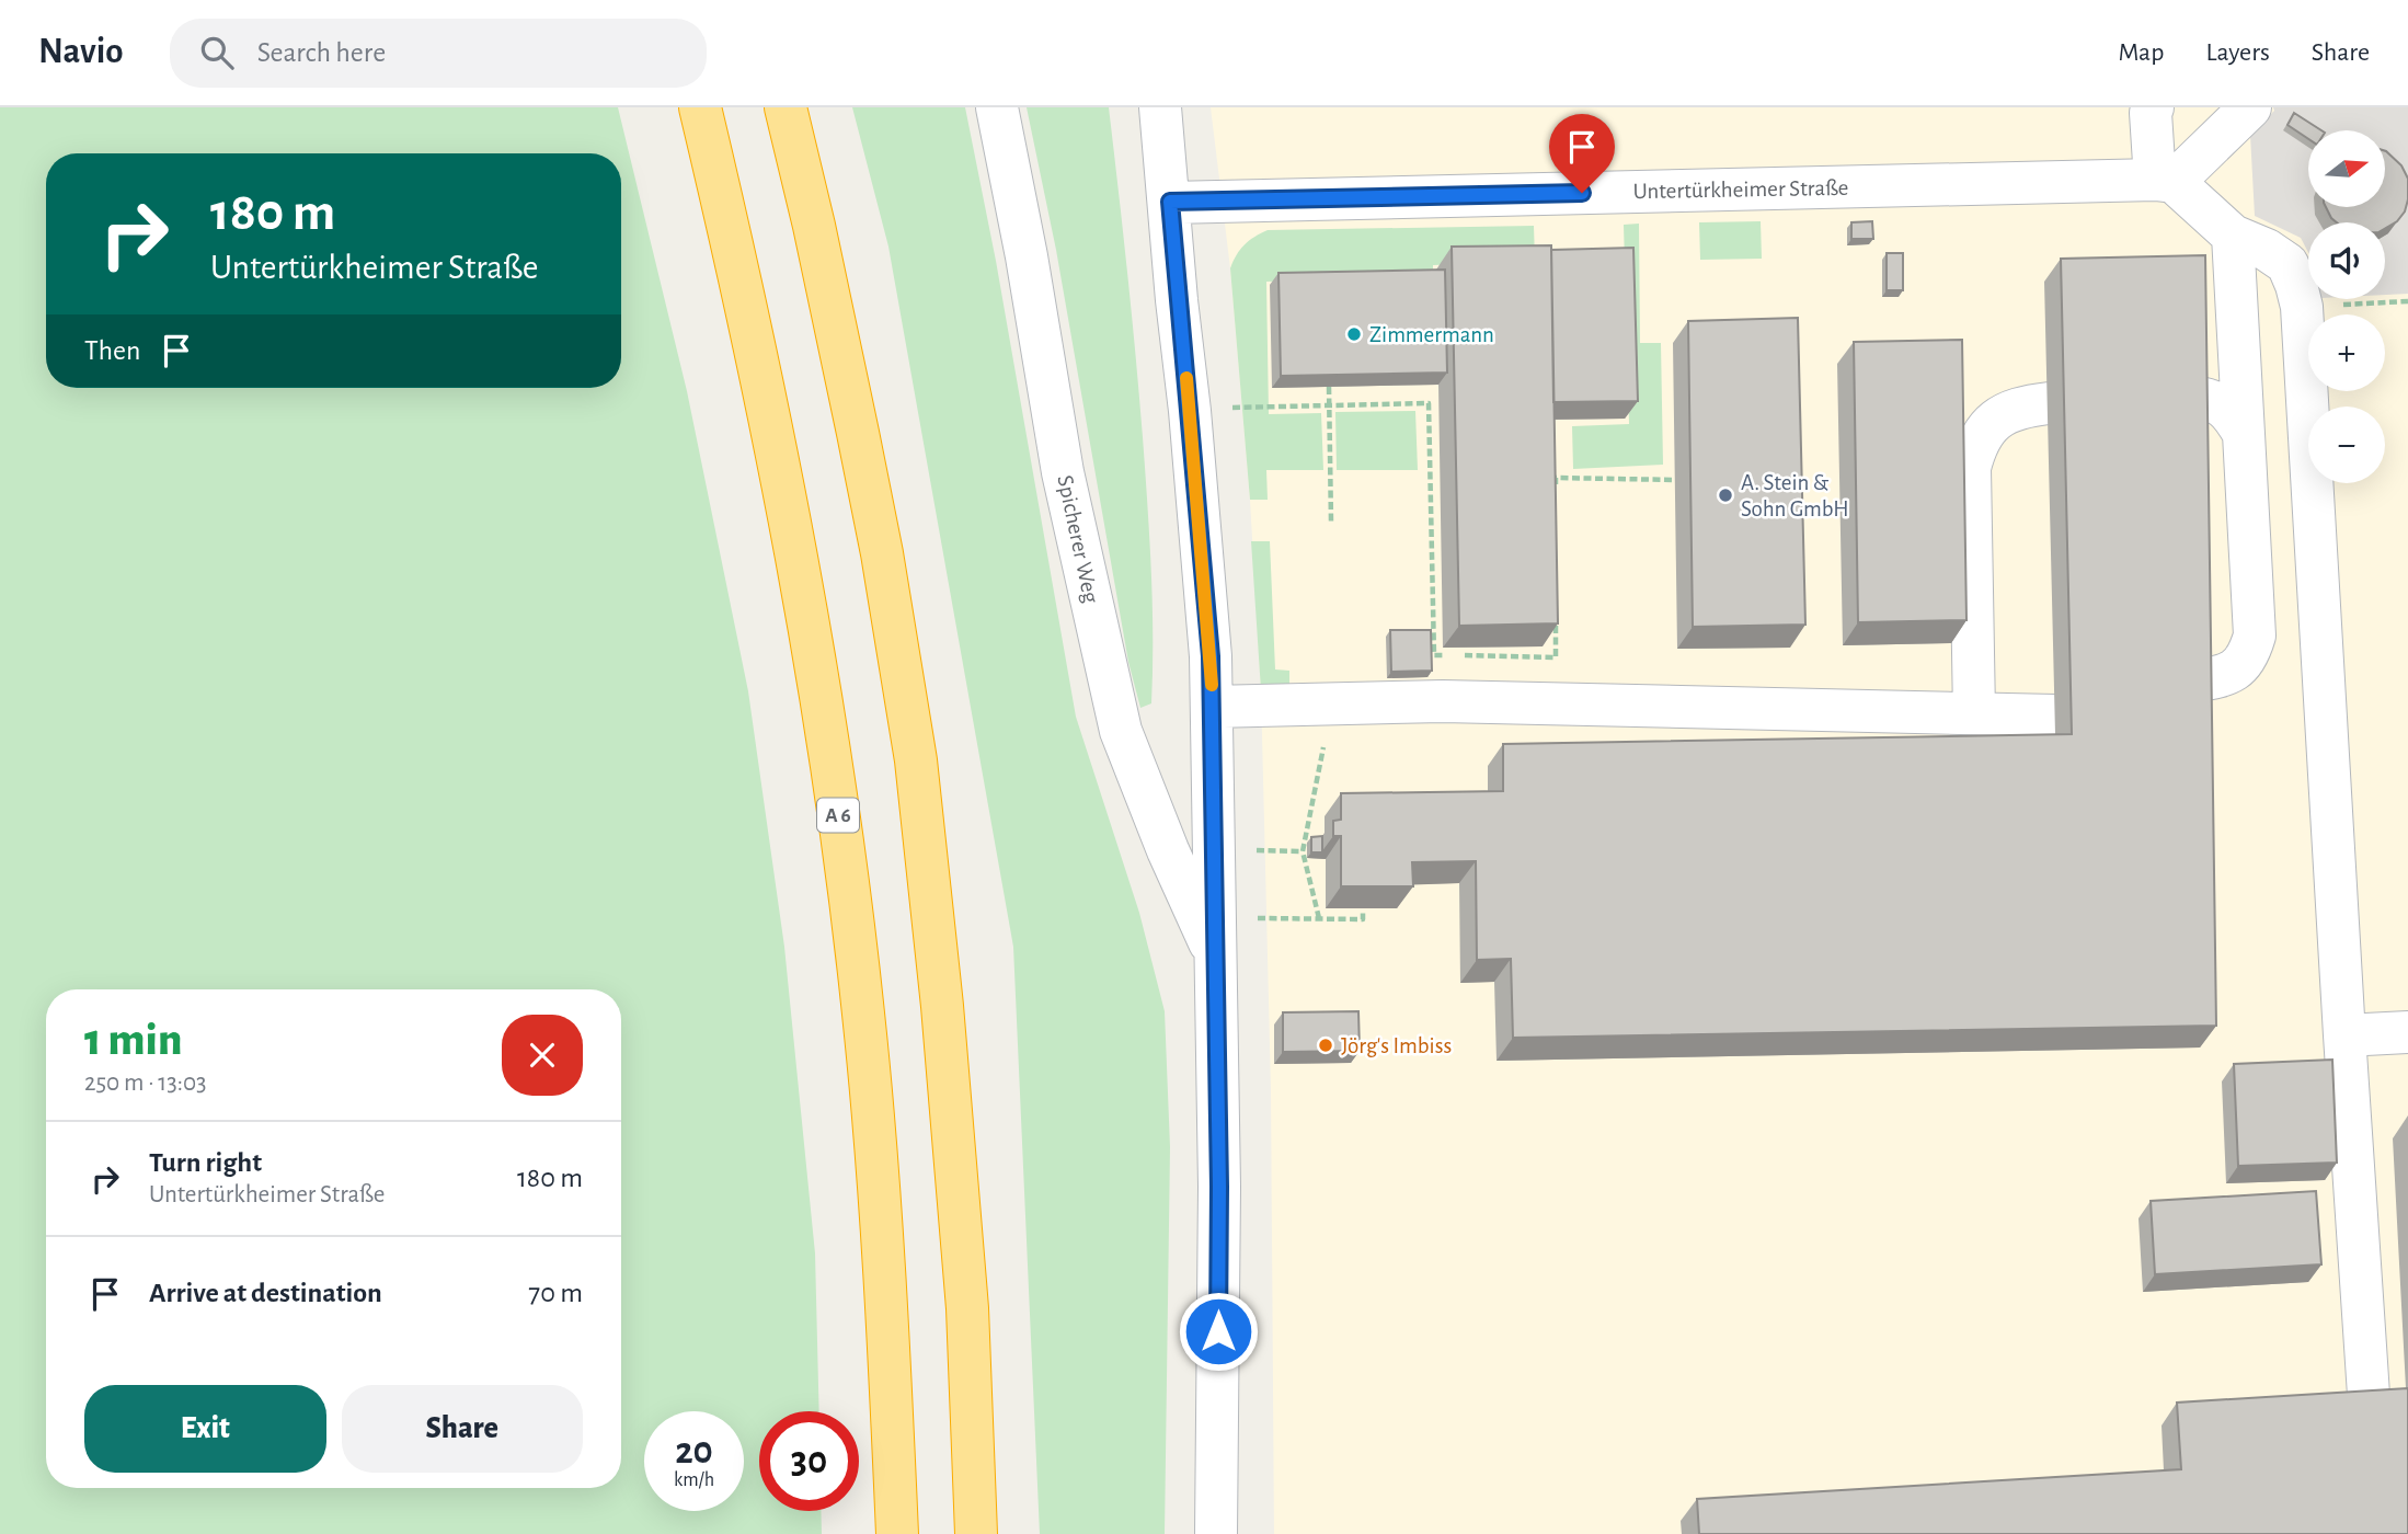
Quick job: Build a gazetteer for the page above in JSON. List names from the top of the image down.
{
  "streets": {
    "highway": ["A 6"],
    "street": ["Untertürkheimer Straße", "Spicherer Weg"]
  },
  "places": ["Zimmermann", "A. Stein & Sohn GmbH", "Jörg's Imbiss"],
  "north": "right",
  "page": {
    "header": "Navio",
    "search": "Search here",
    "nav": ["Map", "Layers", "Share"],
    "map_buttons": ["+", "−"],
    "turn": ["180 m", "Untertürkheimer Straße"],
    "then": "Then",
    "heading": ["1 min", "250 m · 13:03"],
    "list": [
      {
        "name": "Turn right",
        "note": "Untertürkheimer Straße",
        "value": "180 m"
      },
      {
        "name": "Arrive at destination",
        "value": "70 m"
      }
    ],
    "buttons": ["Exit", "Share"],
    "speed": "20 km/h",
    "limit": "30"
  }
}
